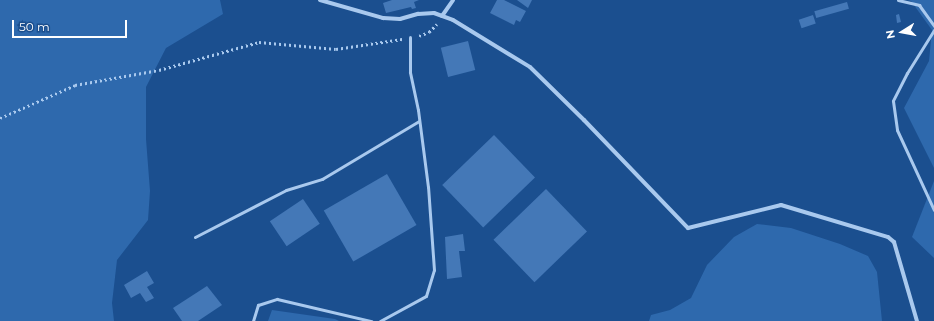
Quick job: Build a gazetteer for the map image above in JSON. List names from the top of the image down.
{
  "scale_bar": "50 m",
  "north": "left"
}
